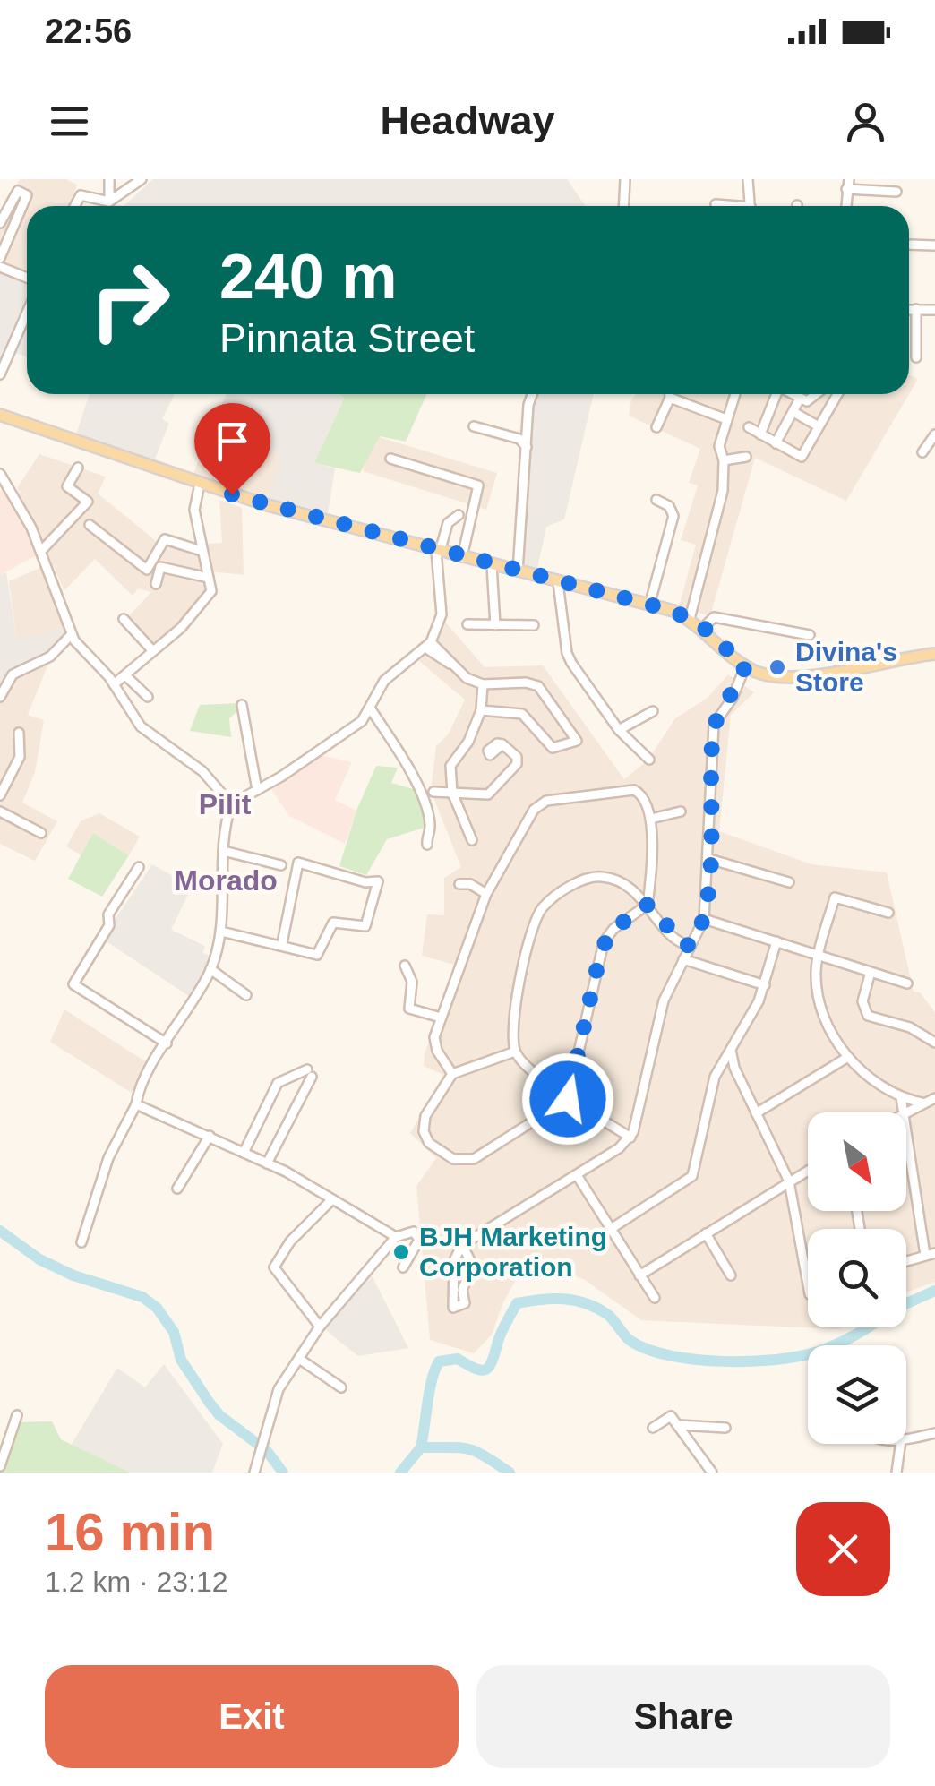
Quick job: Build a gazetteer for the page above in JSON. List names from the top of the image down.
{
  "districts": ["Pilit", "Morado"],
  "places": ["Divina's Store", "BJH Marketing Corporation"],
  "north": "bottom right",
  "page": {
    "status": "22:56",
    "header": "Headway",
    "turn": ["240 m", "Pinnata Street"],
    "heading": ["16 min", "1.2 km · 23:12"],
    "buttons": ["Exit", "Share"]
  }
}
